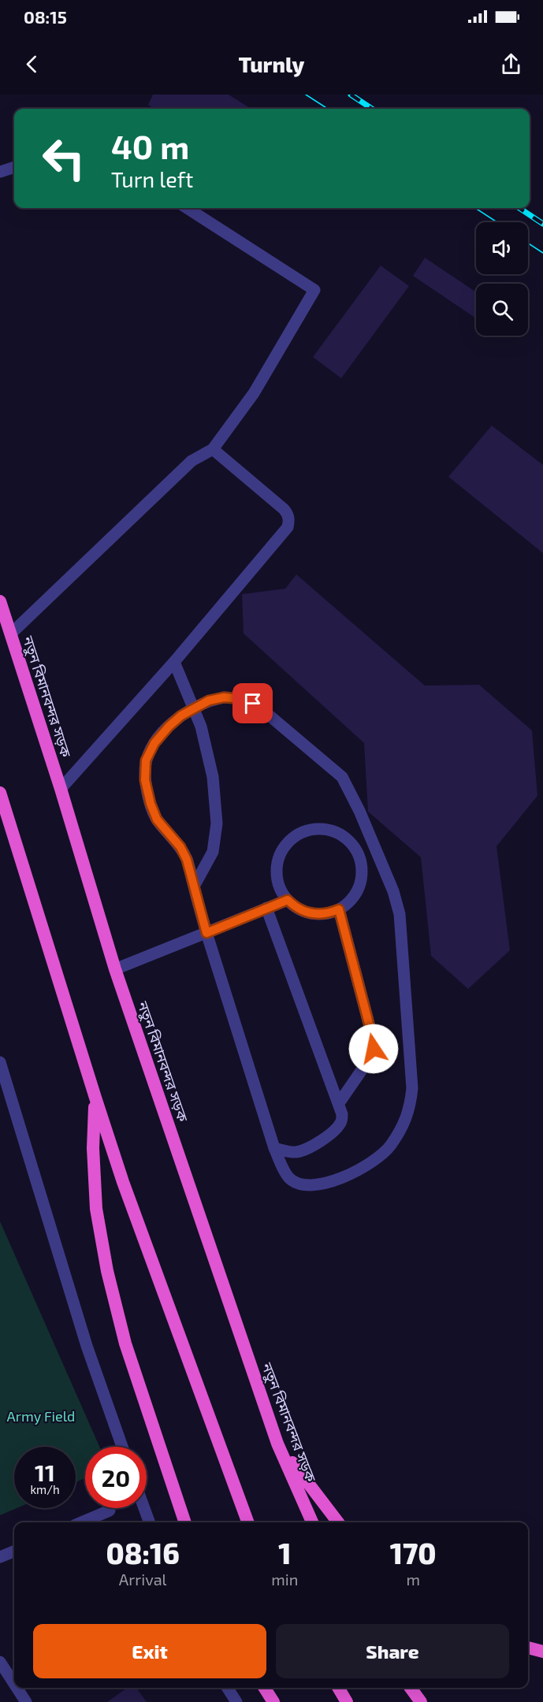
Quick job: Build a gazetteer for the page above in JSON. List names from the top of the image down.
{
  "streets": {
    "highway": ["নতুন বিমানবন্দর সড়ক"]
  },
  "parks": ["Army Field"],
  "page": {
    "status": "08:15",
    "header": "Turnly",
    "turn": ["40 m", "Turn left"],
    "speed": "11 km/h",
    "limit": "20",
    "eta": [
      "08:16",
      "Arrival",
      "1",
      "min",
      "170",
      "m"
    ],
    "buttons": ["Exit", "Share"]
  }
}
